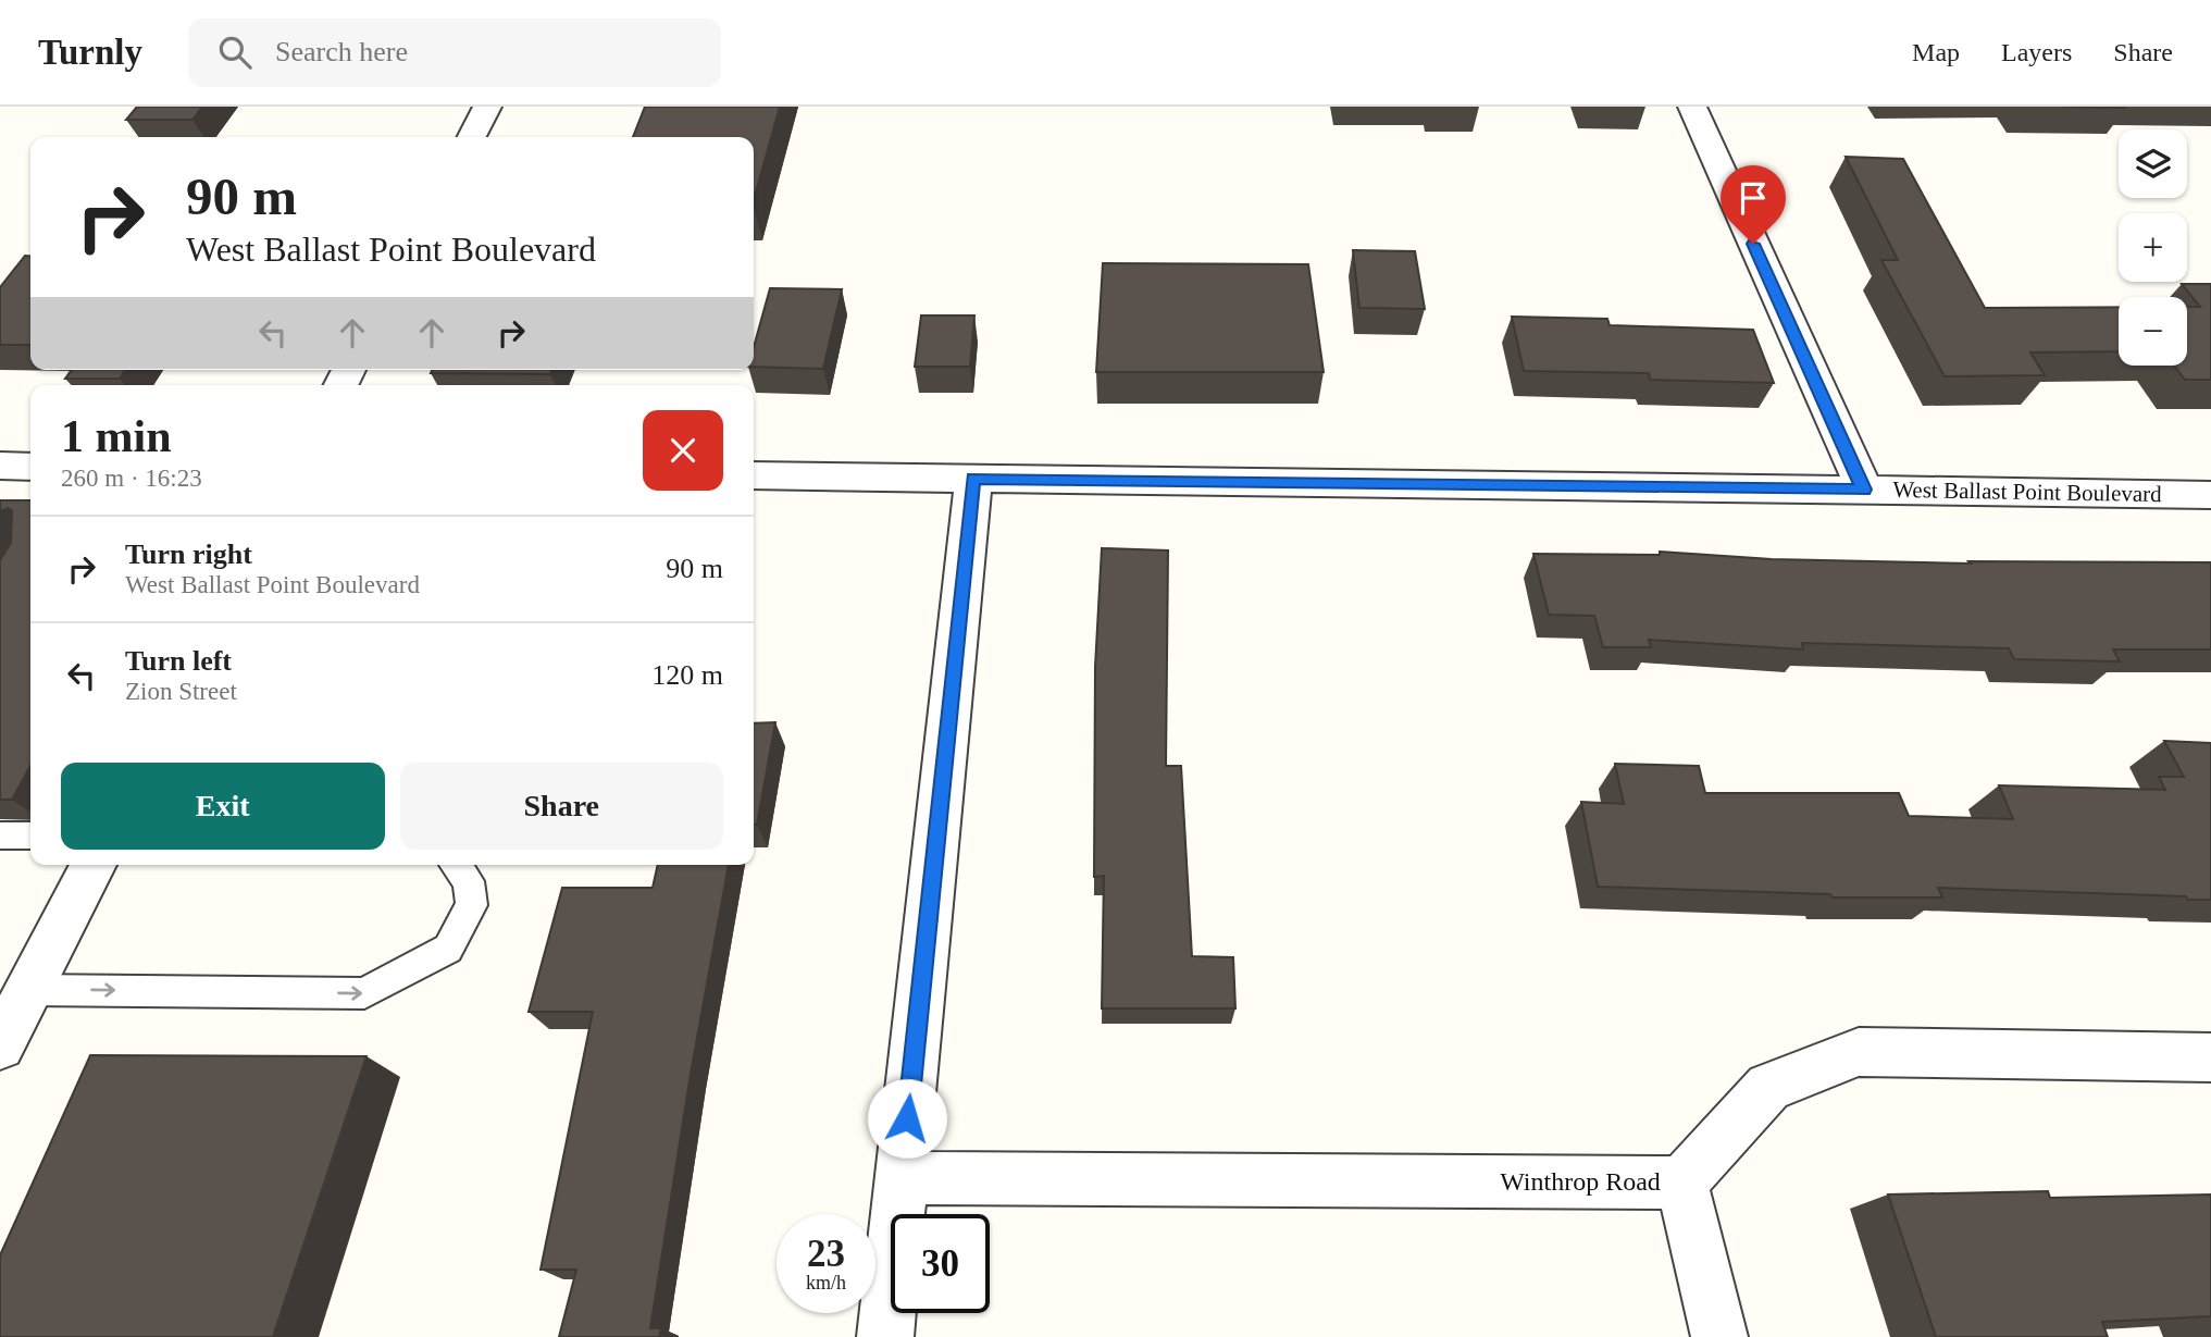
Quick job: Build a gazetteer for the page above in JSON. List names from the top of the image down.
{
  "streets": {
    "street": ["West Ballast Point Boulevard", "Winthrop Road"]
  },
  "page": {
    "header": "Turnly",
    "search": "Search here",
    "nav": ["Map", "Layers", "Share"],
    "map_buttons": ["+", "−"],
    "turn": ["90 m", "West Ballast Point Boulevard"],
    "heading": ["1 min", "260 m · 16:23"],
    "list": [
      {
        "name": "Turn right",
        "note": "West Ballast Point Boulevard",
        "value": "90 m"
      },
      {
        "name": "Turn left",
        "note": "Zion Street",
        "value": "120 m"
      }
    ],
    "buttons": ["Exit", "Share"],
    "speed": "23 km/h",
    "limit": "30"
  }
}
